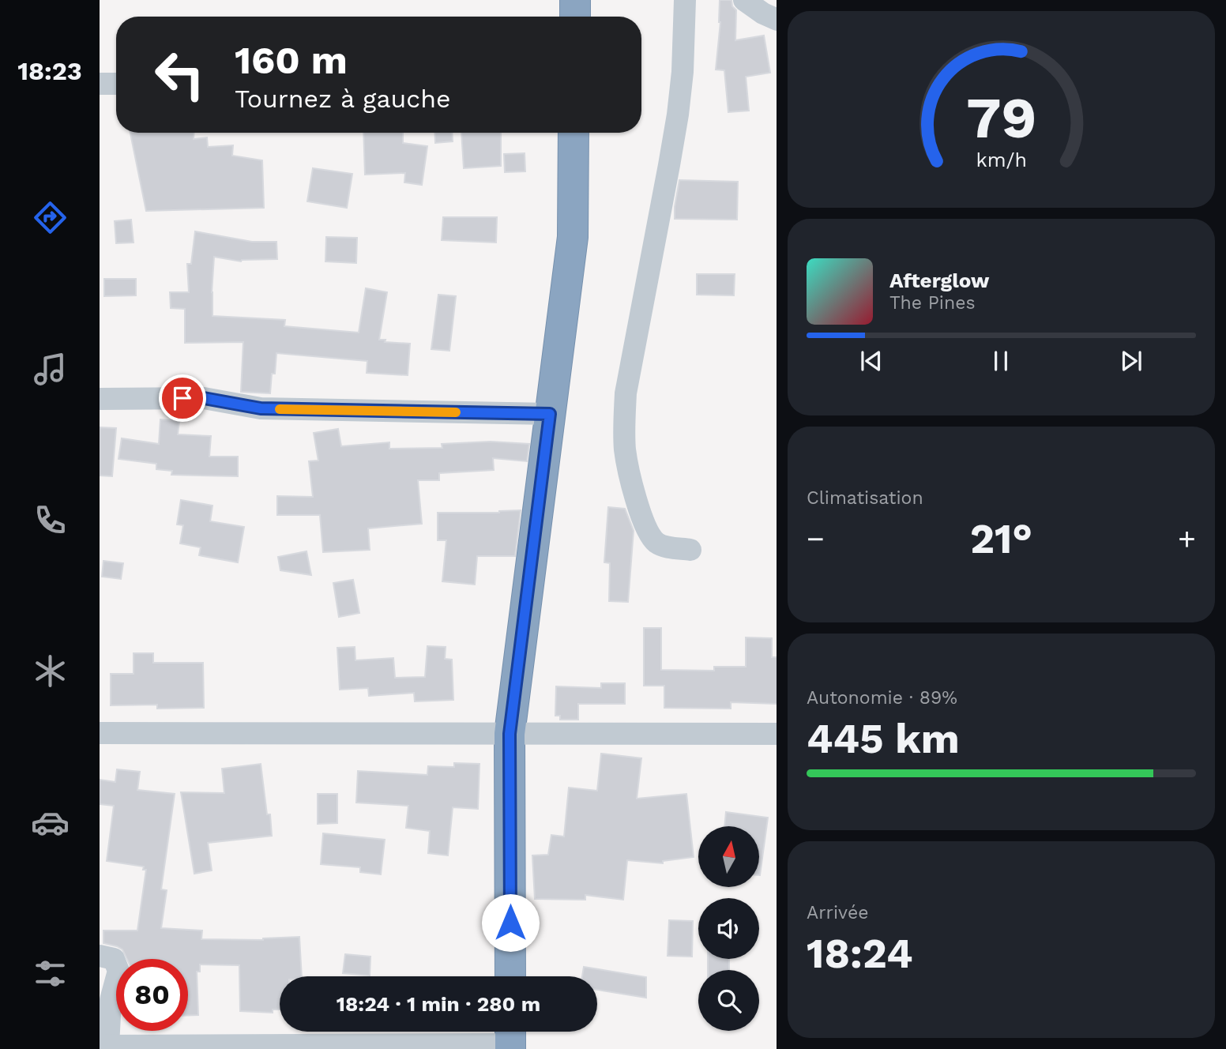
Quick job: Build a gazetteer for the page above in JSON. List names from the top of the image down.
{
  "north": "top",
  "page": {
    "tabs": "18:23",
    "turn": ["160 m", "Tournez à gauche"],
    "song": ["Afterglow", "The Pines"],
    "tile": [
      "Climatisation",
      ["Autonomie · 89%", "445 km"],
      ["Arrivée", "18:24"]
    ],
    "heat": ["−", "21°", "+"],
    "limit": "80",
    "trip": "18:24 · 1 min · 280 m",
    "gauge": ["79", "km/h"]
  }
}
